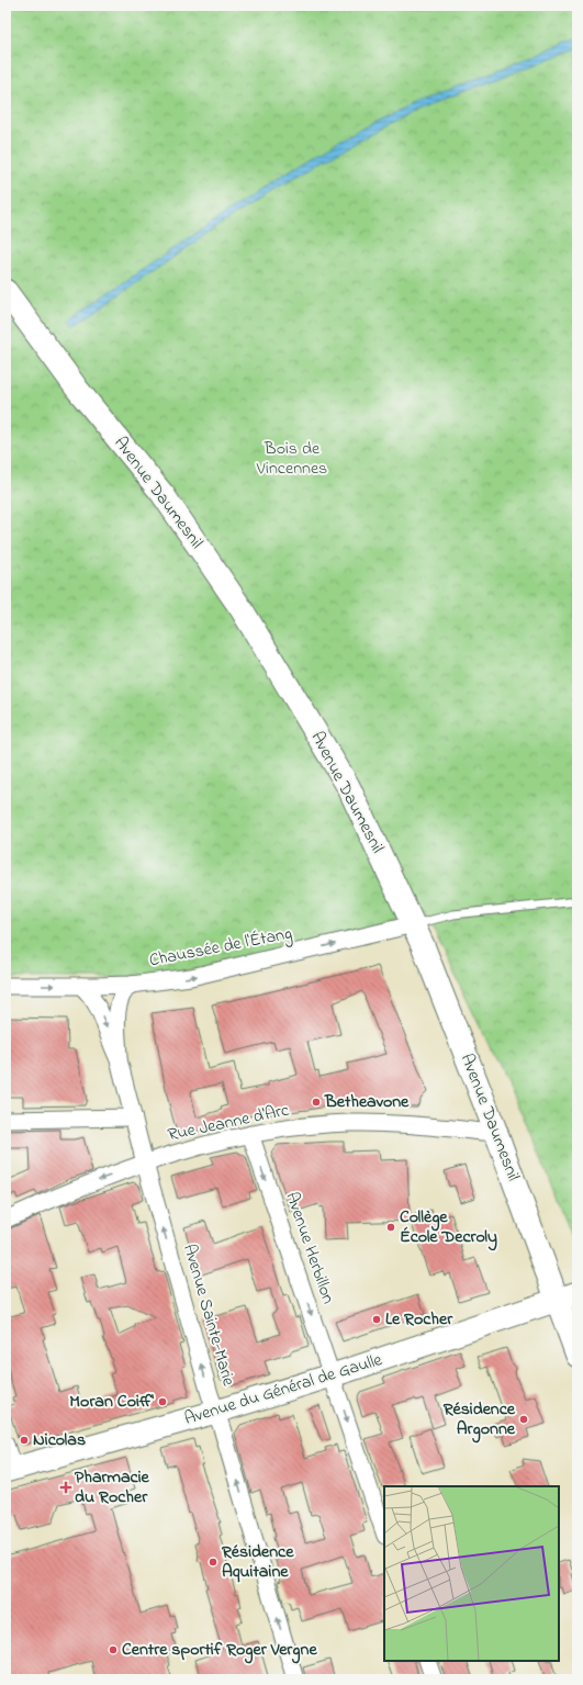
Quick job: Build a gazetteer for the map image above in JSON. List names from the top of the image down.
{
  "streets": {
    "street": [
      "Avenue Daumesnil",
      "Chaussée de l'Étang",
      "Rue Jeanne d'Arc",
      "Avenue Herbillon",
      "Avenue Sainte-Marie",
      "Avenue du Général de Gaulle"
    ]
  },
  "crossings": [
    ["Avenue Daumesnil", "Chaussée de l'Étang"],
    ["Avenue Daumesnil", "Rue Jeanne d'Arc"],
    ["Avenue Daumesnil", "Avenue du Général de Gaulle"],
    ["Rue Jeanne d'Arc", "Avenue Herbillon"],
    ["Rue Jeanne d'Arc", "Avenue Sainte-Marie"],
    ["Avenue Herbillon", "Avenue du Général de Gaulle"],
    ["Avenue Sainte-Marie", "Avenue du Général de Gaulle"]
  ],
  "one_way": ["Chaussée de l'Étang", "Avenue Herbillon", "Avenue Sainte-Marie"],
  "parks": ["Bois de Vincennes"],
  "places": {
    "other": [
      "Betheavone",
      "Collège École Decroly",
      "Le Rocher",
      "Moran Coiff'",
      "Résidence Argonne",
      "Nicolas",
      "Résidence Aquitaine",
      "Centre sportif Roger Vergne"
    ],
    "health": ["Pharmacie du Rocher"]
  }
}
